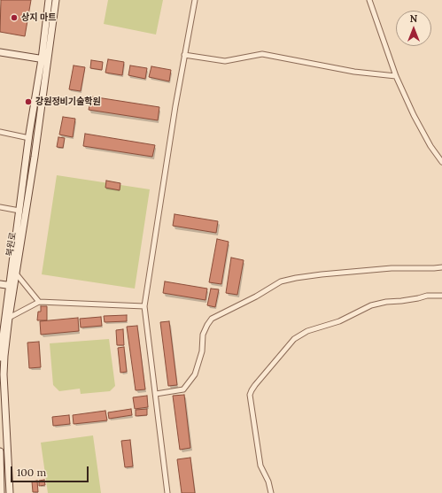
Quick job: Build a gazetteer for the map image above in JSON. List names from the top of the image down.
{
  "streets": {
    "street": ["북원로"]
  },
  "places": ["상지 마트", "강원정비기술학원"],
  "scale_bar": "100 m",
  "north": "top"
}
